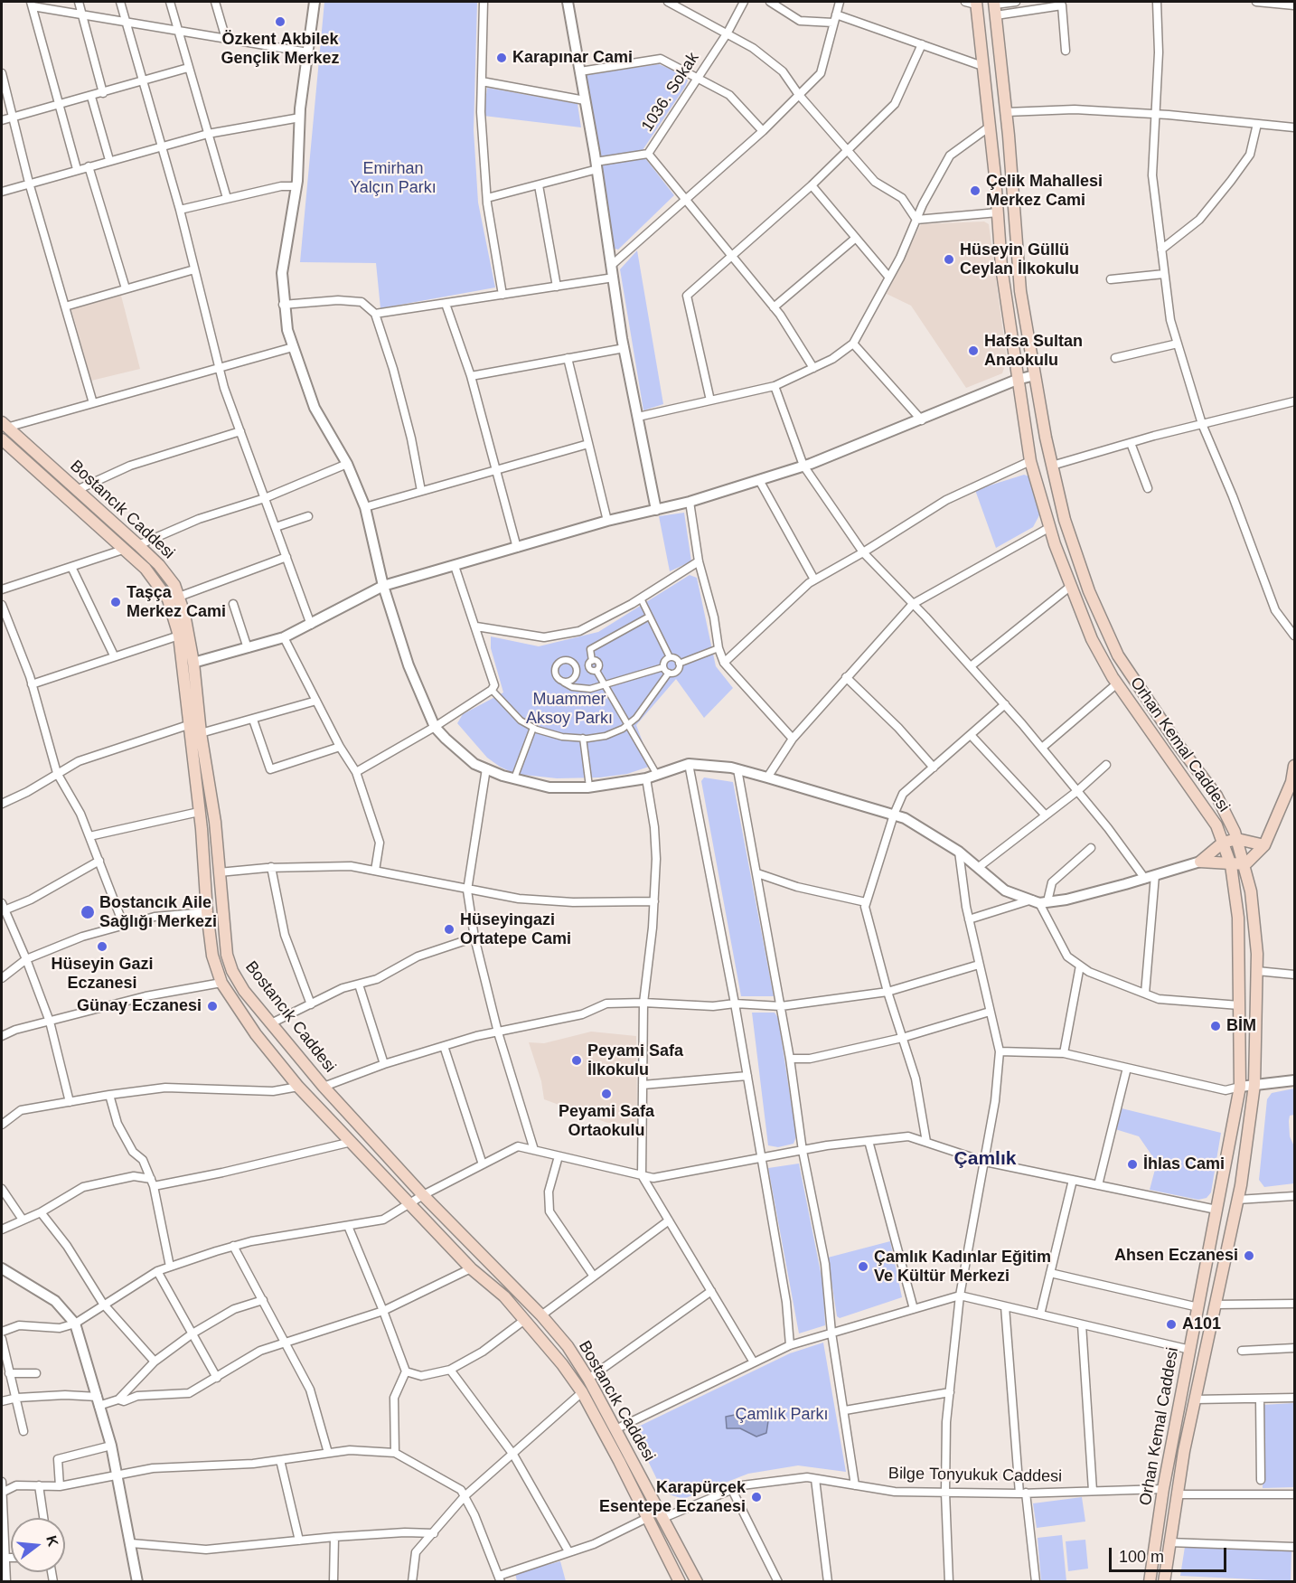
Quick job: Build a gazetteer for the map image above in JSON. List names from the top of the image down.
{
  "streets": {
    "main road": ["Bostancık Caddesi", "Orhan Kemal Caddesi"],
    "street": ["1036. Sokak", "Bilge Tonyukuk Caddesi"]
  },
  "crossings": [
    ["Bostancık Caddesi", "Bilge Tonyukuk Caddesi"],
    ["Orhan Kemal Caddesi", "Bilge Tonyukuk Caddesi"]
  ],
  "districts": ["Çamlık"],
  "parks": ["Emirhan Yalçın Parkı", "Muammer Aksoy Parkı", "Çamlık Parkı"],
  "places": [
    "Özkent Akbilek Gençlik Merkez",
    "Karapınar Cami",
    "Çelik Mahallesi Merkez Cami",
    "Hüseyin Güllü Ceylan İlkokulu",
    "Hafsa Sultan Anaokulu",
    "Taşça Merkez Cami",
    "Bostancık Aile Sağlığı Merkezi",
    "Hüseyingazi Ortatepe Cami",
    "Hüseyin Gazi Eczanesi",
    "Günay Eczanesi",
    "BİM",
    "Peyami Safa İlkokulu",
    "Peyami Safa Ortaokulu",
    "İhlas Cami",
    "Ahsen Eczanesi",
    "Çamlık Kadınlar Eğitim Ve Kültür Merkezi",
    "A101",
    "Karapürçek Esentepe Eczanesi"
  ],
  "scale_bar": "100 m",
  "north": "right"
}
